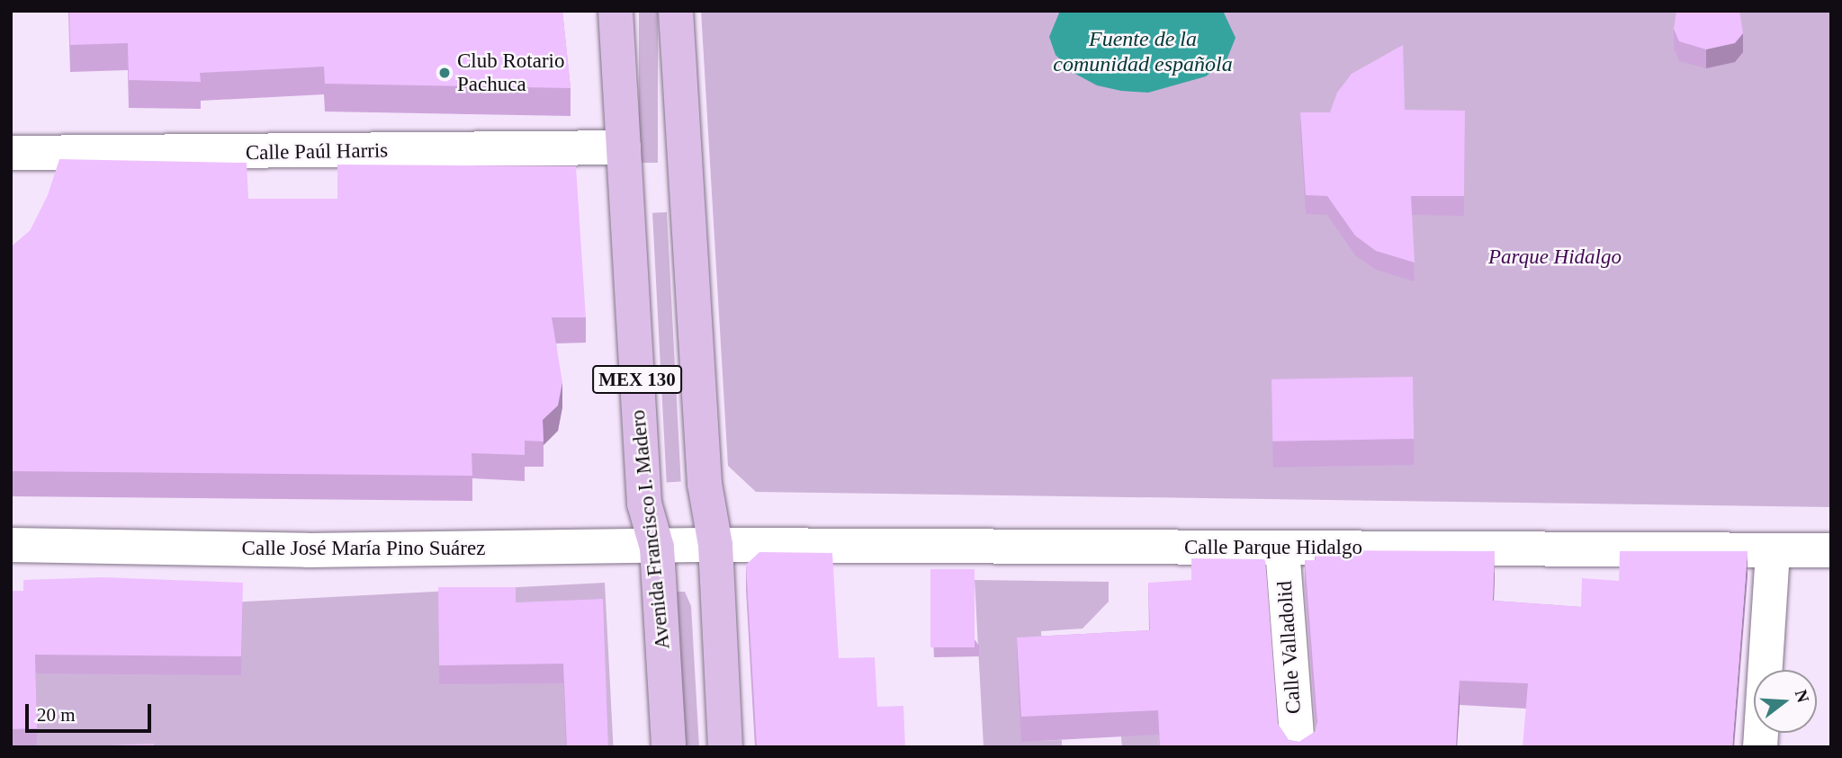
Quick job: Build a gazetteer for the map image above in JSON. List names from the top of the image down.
{
  "streets": {
    "main road": ["MEX 130", "Avenida Francisco I. Madero"],
    "street": [
      "Calle Paúl Harris",
      "Calle Parque Hidalgo",
      "Calle José María Pino Suárez",
      "Calle Valladolid"
    ]
  },
  "crossings": [
    ["Calle Paúl Harris", "Avenida Francisco I. Madero"],
    ["MEX 130", "Calle Parque Hidalgo"],
    ["MEX 130", "Calle José María Pino Suárez"],
    ["Avenida Francisco I. Madero", "Calle José María Pino Suárez"],
    ["Calle Parque Hidalgo", "Calle José María Pino Suárez"],
    ["Calle Parque Hidalgo", "Calle Valladolid"]
  ],
  "water": ["Fuente de la comunidad española"],
  "parks": ["Parque Hidalgo"],
  "places": ["Club Rotario Pachuca"],
  "scale_bar": "20 m",
  "north": "right"
}
